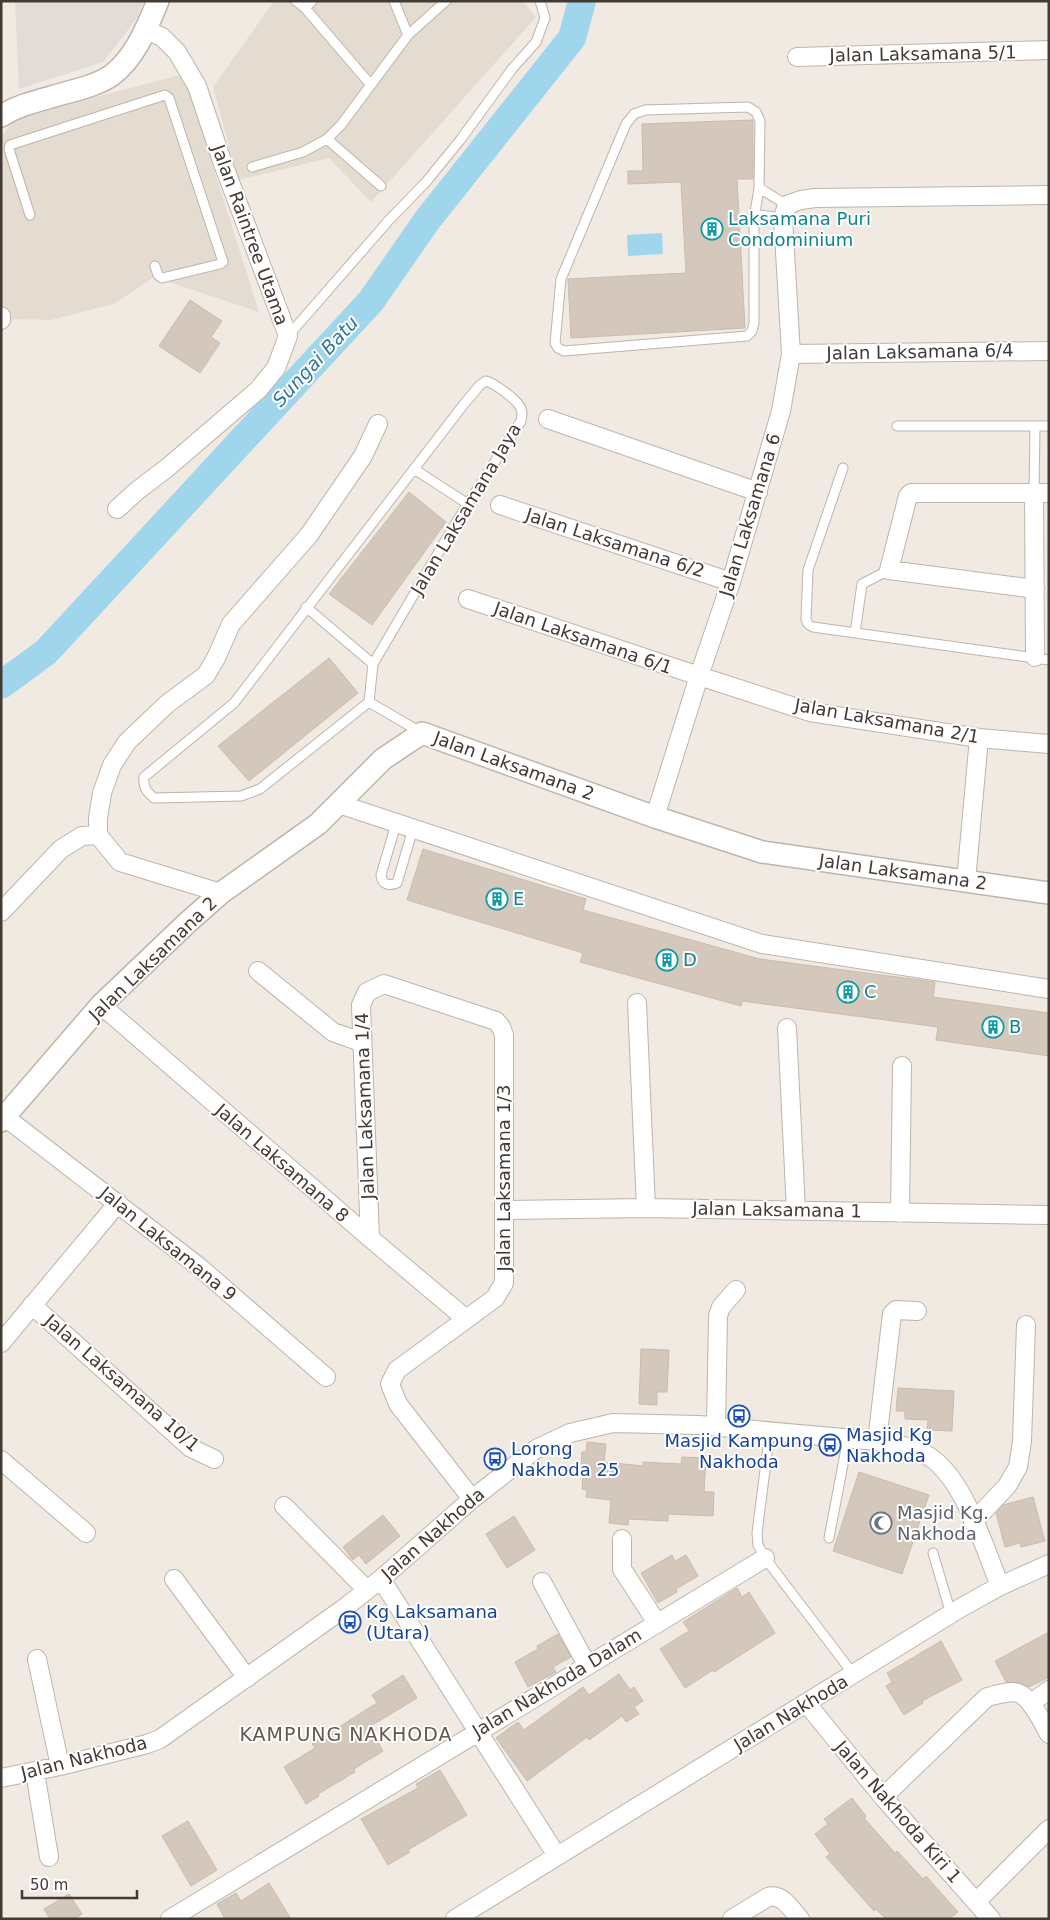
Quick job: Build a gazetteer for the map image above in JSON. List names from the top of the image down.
{
  "streets": {
    "street": [
      "Jalan Laksamana 5/1",
      "Jalan Raintree Utama",
      "Jalan Laksamana 6/4",
      "Jalan Laksamana 6",
      "Jalan Laksamana 6/2",
      "Jalan Laksamana 6/1",
      "Jalan Laksamana 2/1",
      "Jalan Laksamana 2",
      "Jalan Laksamana 1/4",
      "Jalan Laksamana 8",
      "Jalan Laksamana 1/3",
      "Jalan Laksamana 1",
      "Jalan Laksamana 9",
      "Jalan Laksamana 10/1",
      "Jalan Nakhoda",
      "Jalan Nakhoda Dalam",
      "Jalan Nakhoda Kiri 1"
    ],
    "lane": ["Jalan Laksamana Jaya"]
  },
  "crossings": [
    ["Jalan Laksamana 6/4", "Jalan Laksamana 6"],
    ["Jalan Laksamana 6", "Jalan Laksamana 6/2"],
    ["Jalan Laksamana 6", "Jalan Laksamana 6/1"],
    ["Jalan Laksamana 6", "Jalan Laksamana 2/1"],
    ["Jalan Laksamana 6", "Jalan Laksamana 2"],
    ["Jalan Laksamana 6/1", "Jalan Laksamana 2/1"],
    ["Jalan Laksamana 2", "Jalan Laksamana 8"],
    ["Jalan Laksamana 2", "Jalan Laksamana 9"],
    ["Jalan Laksamana 1/4", "Jalan Laksamana 8"],
    ["Jalan Laksamana 1/4", "Jalan Laksamana 1/3"],
    ["Jalan Laksamana 8", "Jalan Laksamana 1/3"],
    ["Jalan Laksamana 1/3", "Jalan Laksamana 1"],
    ["Jalan Nakhoda", "Jalan Nakhoda Kiri 1"]
  ],
  "districts": ["KAMPUNG NAKHODA"],
  "water": ["Sungai Batu"],
  "places": {
    "building": [
      "Laksamana Puri Condominium",
      "E",
      "D",
      "C",
      "B"
    ],
    "bus stop": [
      "Masjid Kampung Nakhoda",
      "Masjid Kg Nakhoda",
      "Lorong Nakhoda 25",
      "Kg Laksamana (Utara)"
    ],
    "mosque": ["Masjid Kg. Nakhoda"]
  },
  "scale_bar": "50 m"
}
